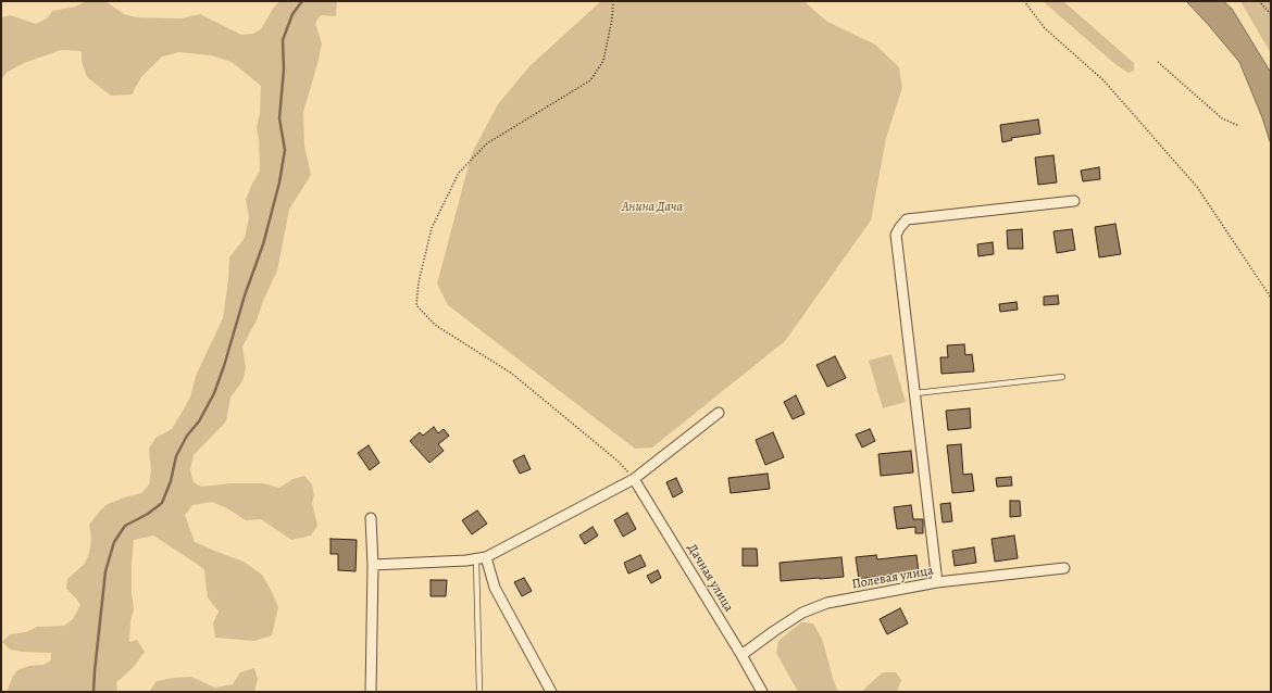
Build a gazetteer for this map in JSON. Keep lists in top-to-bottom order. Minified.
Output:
{"streets":{"street":["Дачная улица","Полевая улица"]},"crossings":[["Дачная улица","Полевая улица"]],"parks":["Анина Дача"]}
